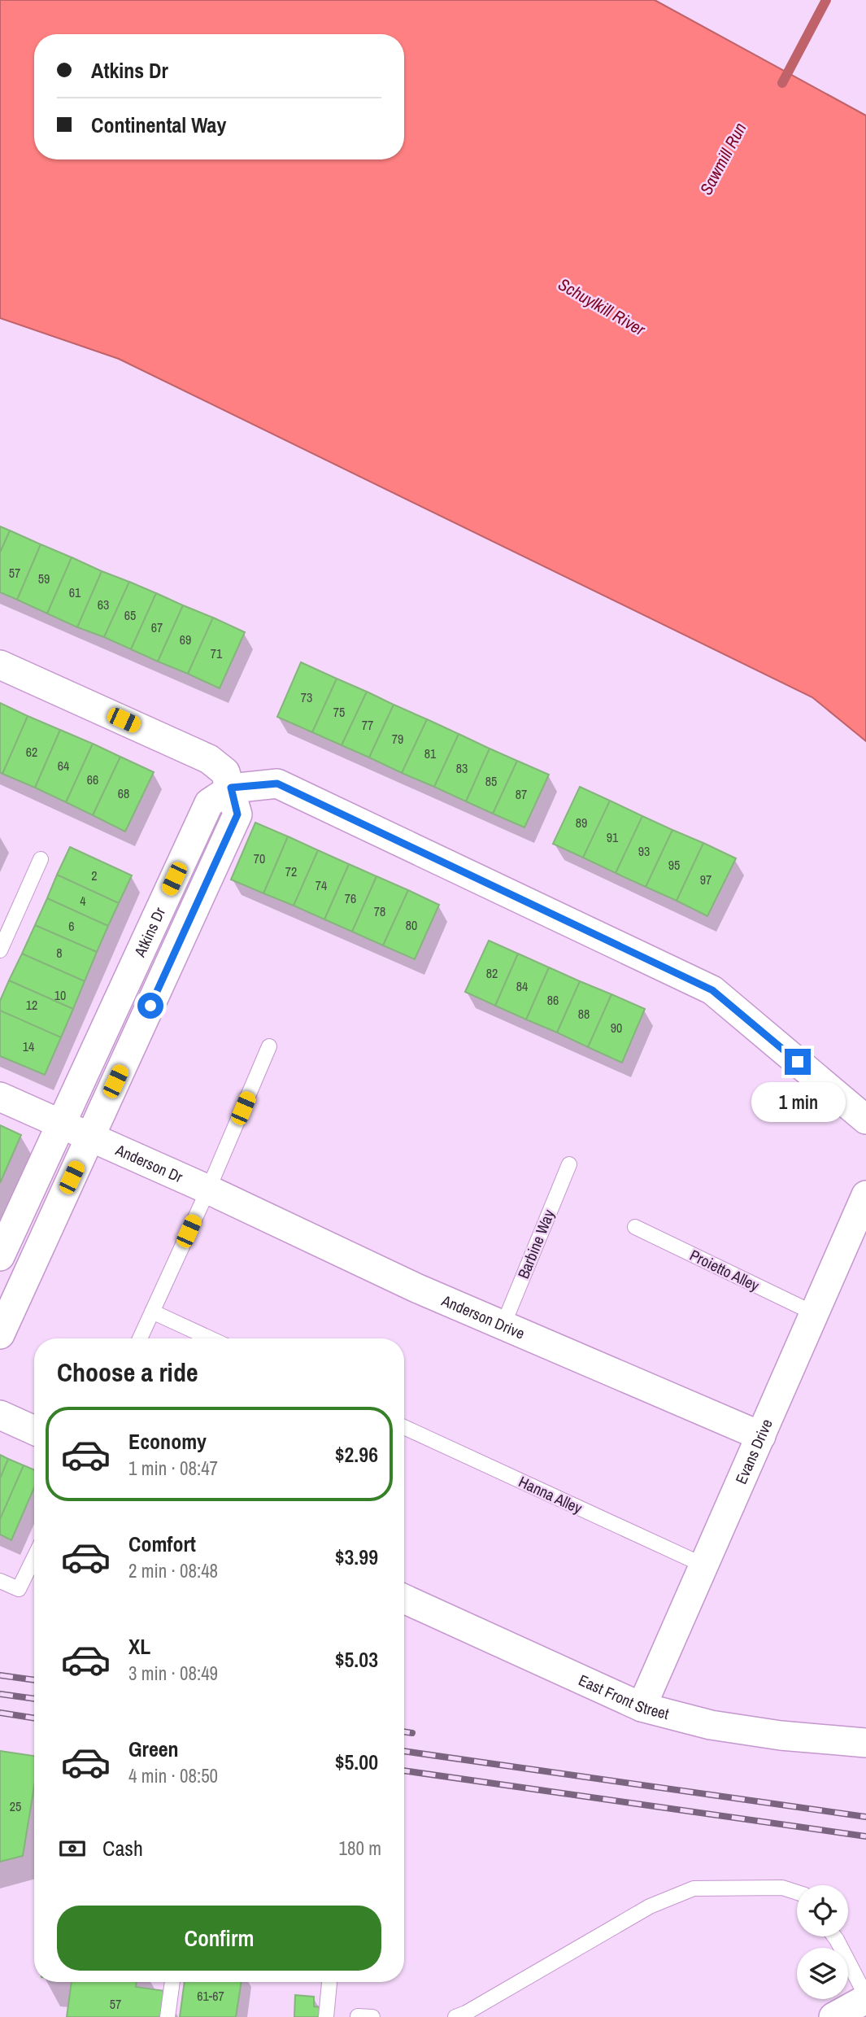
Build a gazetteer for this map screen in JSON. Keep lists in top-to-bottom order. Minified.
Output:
{"streets":{"street":["Atkins Dr","Anderson Dr","Anderson Drive","Evans Drive","East Front Street"],"lane":["Barbine Way","Proietto Alley","Hanna Alley"]},"crossings":[["Atkins Dr","Anderson Dr"],["Anderson Dr","Anderson Drive"],["Barbine Way","Anderson Drive"],["Proietto Alley","Evans Drive"],["Anderson Drive","Evans Drive"],["Evans Drive","Hanna Alley"],["Evans Drive","East Front Street"]],"water":["Sawmill Run","Schuylkill River"],"house_numbers":["57","59","61","63","65","67","69","71","73","75","77","79","62","81","64","83","66","85","68","87","89","91","93","70","95","72","2","97","74","76","4","78","80","6","8","82","84","10","86","12","88","90","14","25","61-67","57"],"page":{"banner":["Atkins Dr","Continental Way"],"bubble":"1 min","heading":"Choose a ride","list":[{"name":"Economy","note":"1 min · 08:47","value":"$2.96"},{"name":"Comfort","note":"2 min · 08:48","value":"$3.99"},{"name":"XL","note":"3 min · 08:49","value":"$5.03"},{"name":"Green","note":"4 min · 08:50","value":"$5.00"}],"pay":["Cash","180 m"],"buttons":"Confirm"}}
